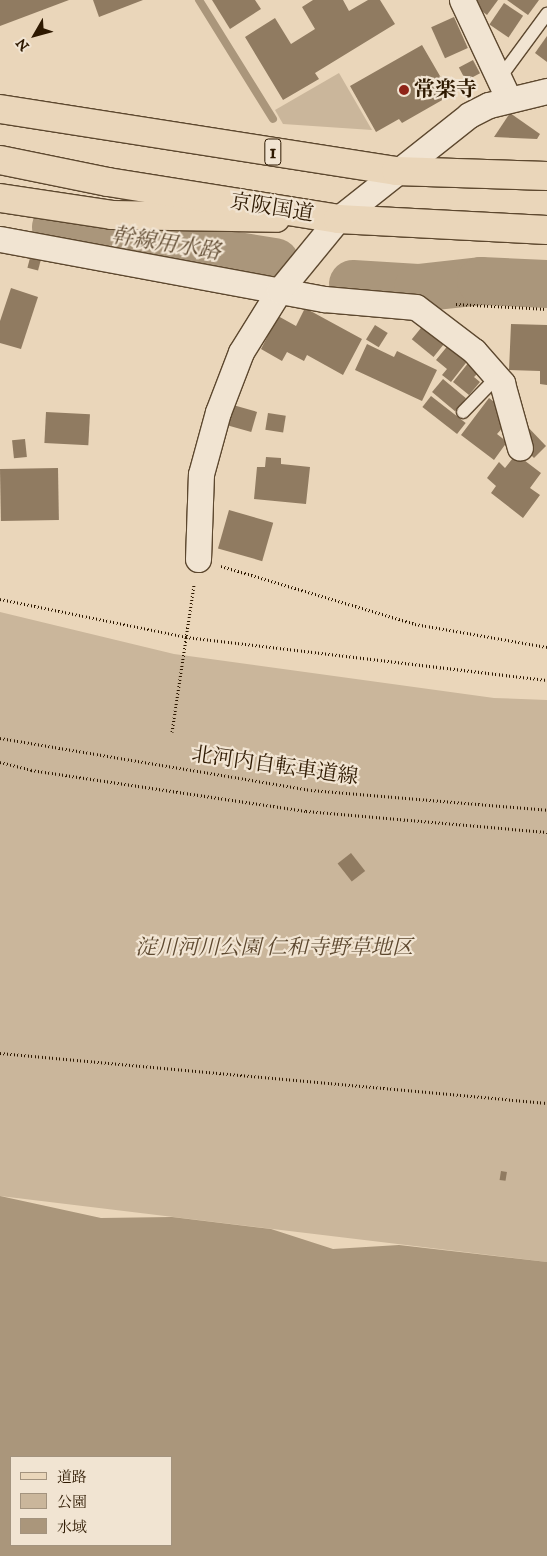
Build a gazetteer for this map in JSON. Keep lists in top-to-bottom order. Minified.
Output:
{"streets":{"main road":["1","京阪国道"],"path":["北河内自転車道線"]},"water":["幹線用水路"],"parks":["淀川河川公園 仁和寺野草地区"],"places":["常楽寺"],"legend":["道路","公園","水域"],"north":"bottom left"}
